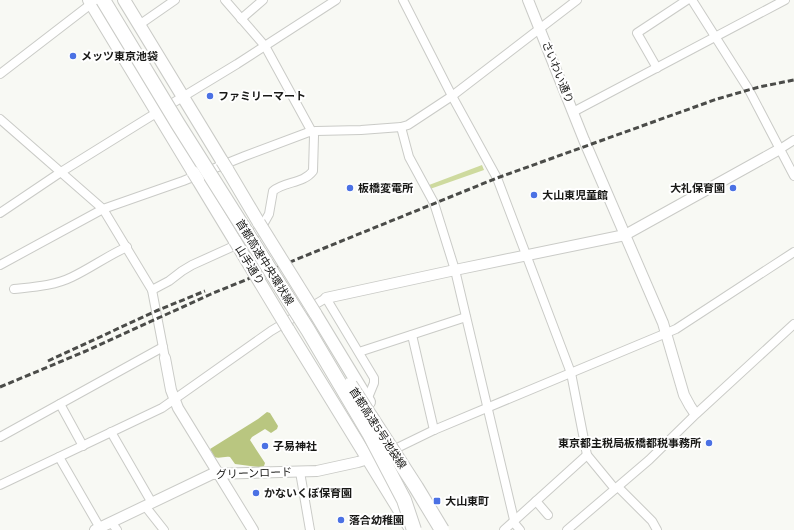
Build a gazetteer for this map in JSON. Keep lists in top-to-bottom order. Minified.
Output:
{"streets":{"highway":["首都高速中央環状線","首都高速5号池袋線"],"main road":["山手通り"],"street":["さいわい通り","グリーンロード"]},"crossings":[["首都高速中央環状線","山手通り"],["首都高速中央環状線","首都高速5号池袋線"],["山手通り","グリーンロード"]],"places":{"other":["メッツ東京池袋","ファミリーマート","板橋変電所","大礼保育園","大山東児童館","東京都主税局板橋都税事務所","子易神社","かないくぼ保育園","落合幼稚園"],"transit":["大山東町"]}}
